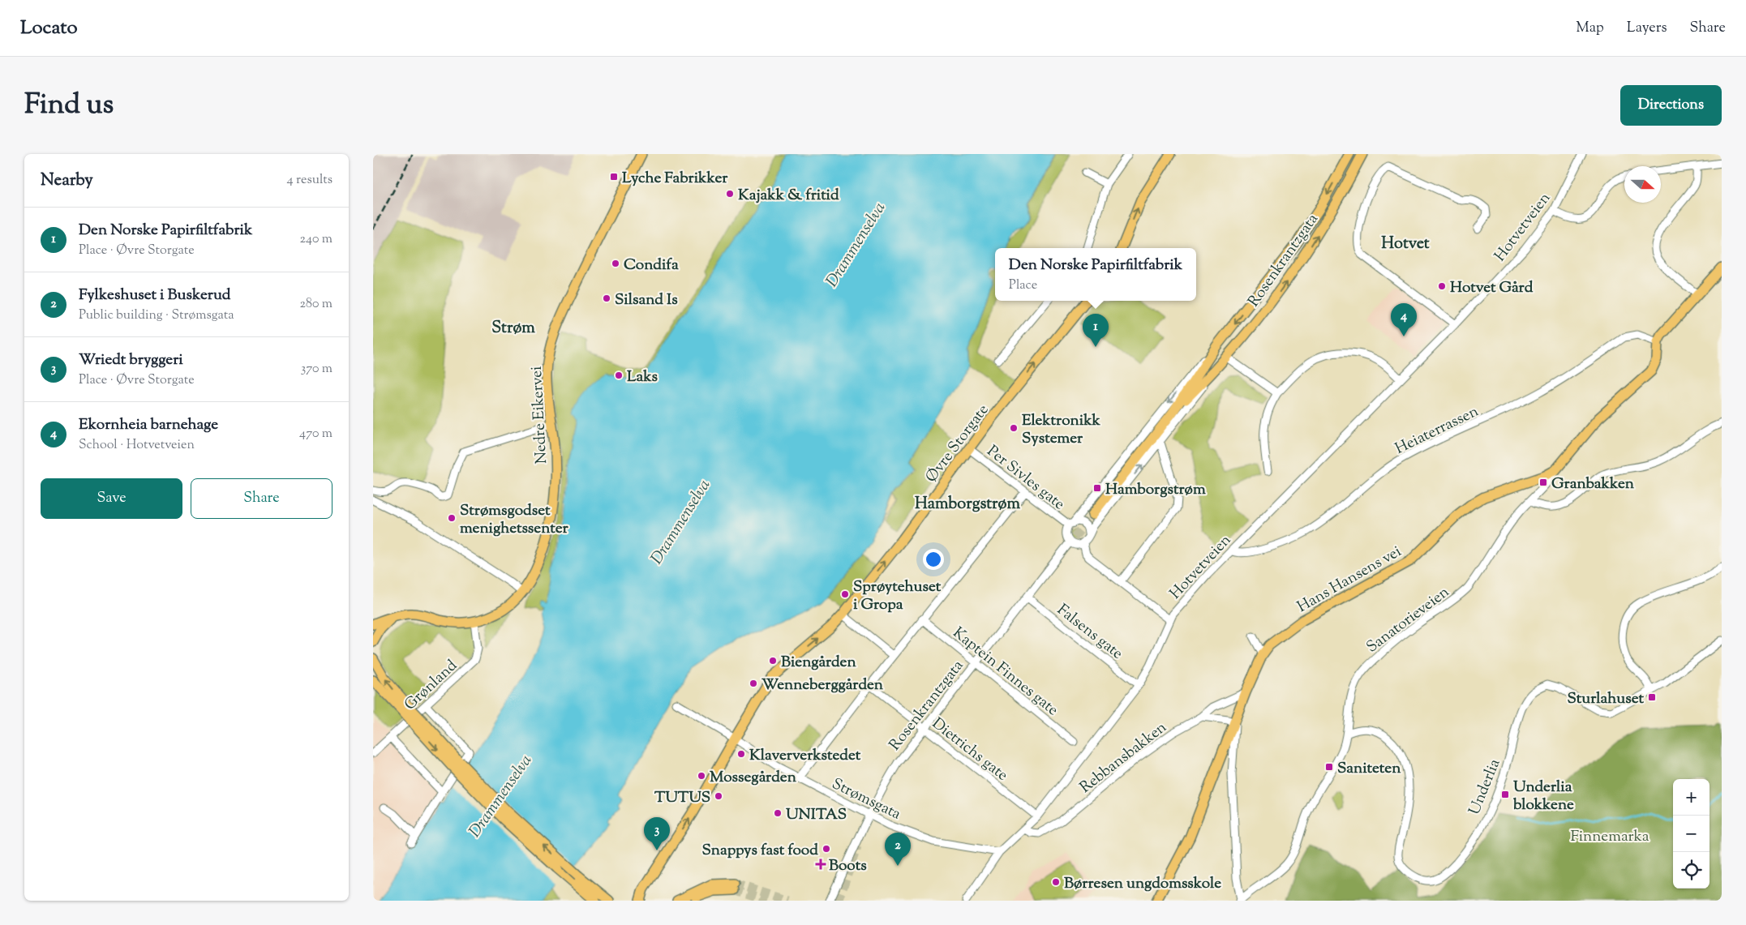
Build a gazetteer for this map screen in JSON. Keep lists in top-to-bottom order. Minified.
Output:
{"streets":{"main road":["Rosenkrantzgata","Nedre Eikervei","Øvre Storgate","Hans Hansens vei"],"street":["Hotvetveien","Heiaterrassen","Per Sivles gate","Sanatorieveien","Falsens gate","Kaptein Finnes gate","Grønland","Dietrichs gate","Rebbansbakken","Underlia","Strømsgata"]},"crossings":[["Hotvetveien","Heiaterrassen"],["Hotvetveien","Falsens gate"],["Hotvetveien","Dietrichs gate"],["Hotvetveien","Rebbansbakken"],["Hotvetveien","Strømsgata"],["Rosenkrantzgata","Per Sivles gate"],["Rosenkrantzgata","Falsens gate"],["Rosenkrantzgata","Kaptein Finnes gate"],["Rosenkrantzgata","Dietrichs gate"],["Rosenkrantzgata","Strømsgata"],["Nedre Eikervei","Grønland"],["Heiaterrassen","Hans Hansens vei"],["Øvre Storgate","Per Sivles gate"],["Øvre Storgate","Strømsgata"],["Hans Hansens vei","Sanatorieveien"],["Hans Hansens vei","Rebbansbakken"],["Sanatorieveien","Underlia"]],"one_way":["Øvre Storgate"],"districts":["Hotvet","Strøm","Hamborgstrøm"],"water":["Drammenselva"],"parks":["Finnemarka"],"places":{"transit":["Lyche Fabrikker","Granbakken","Hamborgstrøm","Sturlahuset","Saniteten","Underlia blokkene"],"other":["Kajakk & fritid","Condifa","Hotvet Gård","Silsand Is","Laks","Elektronikk Systemer","Strømsgodset menighetssenter","Sprøytehuset i Gropa","Biengården","Wenneberggården","Klaververkstedet","Mossegården","TUTUS","UNITAS","Snappys fast food","Børresen ungdomsskole"],"health":["Boots"]},"north":"right","page":{"header":"Locato","nav":["Map","Layers","Share"],"title":"Find us","buttons":["Directions",["Save","Share"]],"heading":["Nearby","4 results"],"list":[{"mark":"1","name":"Den Norske Papirfiltfabrik","note":"Place · Øvre Storgate","value":"240 m"},{"mark":"2","name":"Fylkeshuset i Buskerud","note":"Public building · Strømsgata","value":"280 m"},{"mark":"3","name":"Wriedt bryggeri","note":"Place · Øvre Storgate","value":"370 m"},{"mark":"4","name":"Ekornheia barnehage","note":"School · Hotvetveien","value":"470 m"}],"popup":["Den Norske Papirfiltfabrik","Place"],"pins":["4","1","3","2"],"map_buttons":["+","−"]}}
